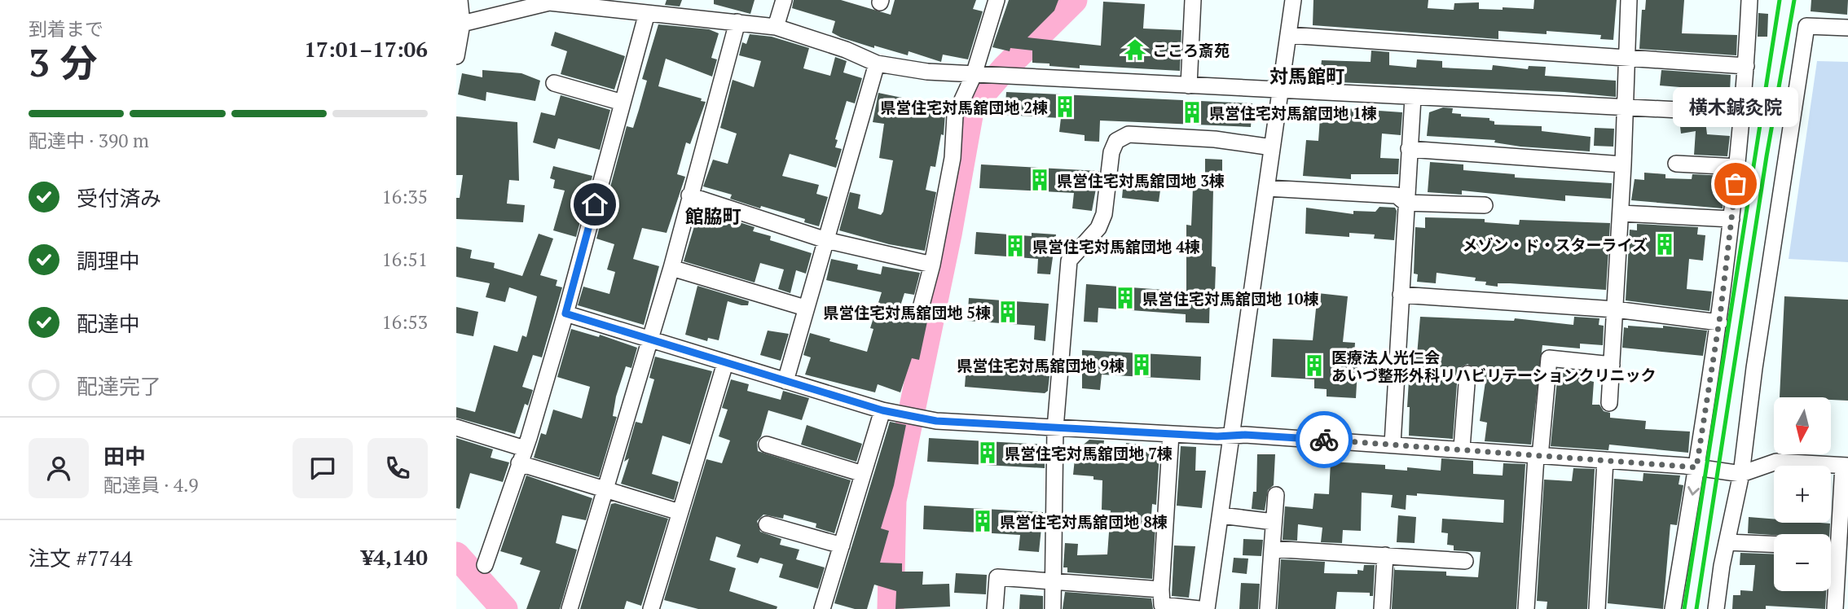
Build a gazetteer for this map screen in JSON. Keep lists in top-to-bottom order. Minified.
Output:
{"districts":["対馬館町","館脇町"],"places":{"temple":["こころ斎苑"],"building":["県営住宅対馬舘団地 2棟","県営住宅対馬舘団地 1棟","県営住宅対馬舘団地 3棟","メゾン・ド・スターライズ","県営住宅対馬舘団地 4棟","県営住宅対馬舘団地 10棟","県営住宅対馬舘団地 5棟","県営住宅対馬舘団地 9棟","医療法人光仁会 あいづ整形外科リハビリテーションクリニック","県営住宅対馬舘団地 7棟","県営住宅対馬舘団地 8棟"],"other":["横木鍼灸院"]},"north":"bottom","page":{"heading":["3 分","到着まで","17:01–17:06"],"panel":["田中","配達員 · 4.9","注文 #7744","¥4,140"],"bubble":"横木鍼灸院","bar":"配達中 · 390 m","list":[["受付済み","16:35"],["調理中","16:51"],["配達中","16:53"],"配達完了"],"map_buttons":["+","−"]}}
